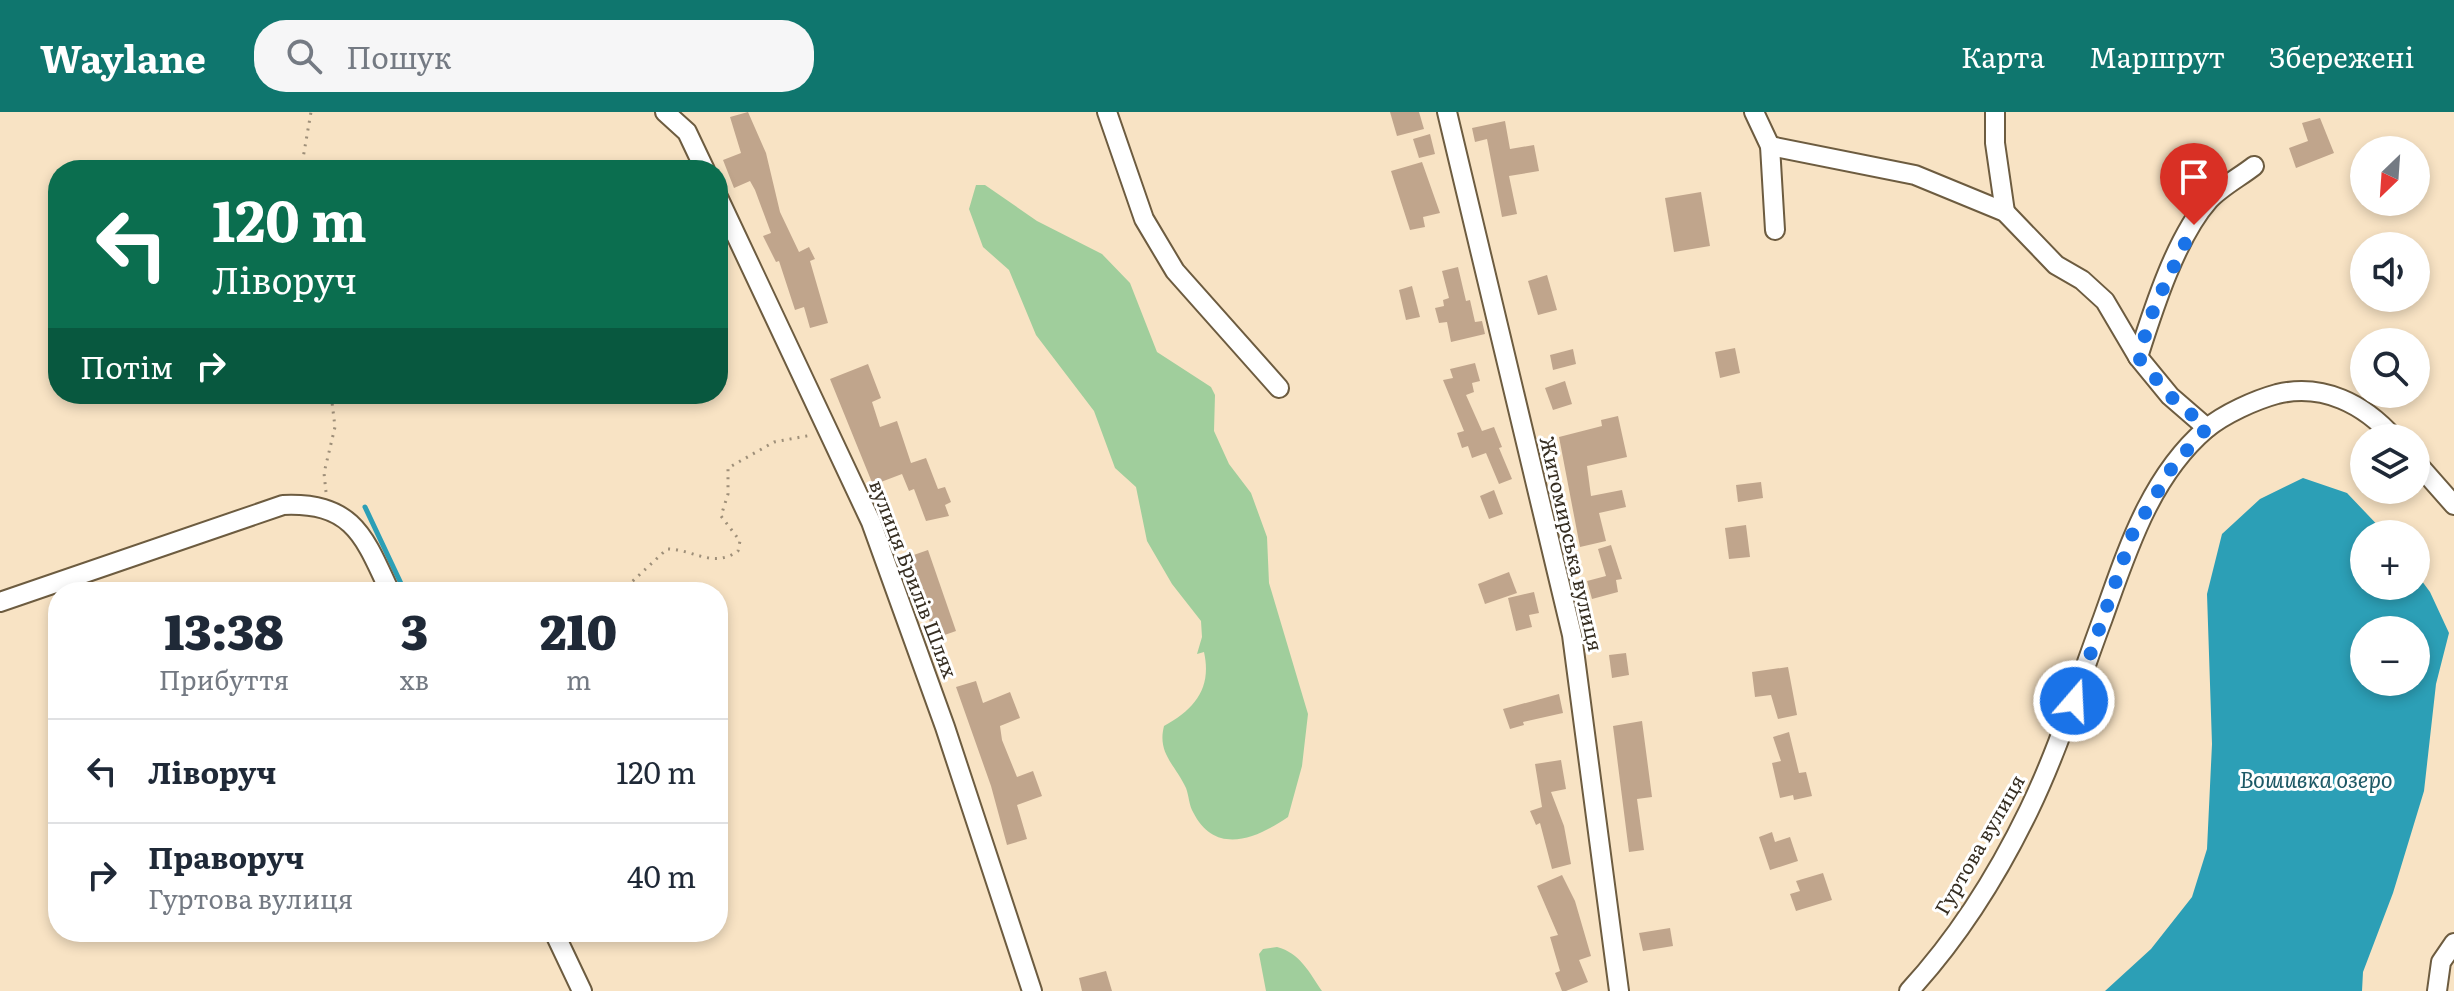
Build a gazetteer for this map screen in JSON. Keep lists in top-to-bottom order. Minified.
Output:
{"streets":{"street":["Житомирська вулиця","вулиця Брилів Шлях","Гуртова вулиця"]},"water":["Вошивка озеро"],"north":"bottom left","page":{"header":"Waylane","search":"Пошук","nav":["Карта","Маршрут","Збережені"],"map_buttons":["+","−"],"turn":["120 m","Ліворуч"],"then":"Потім","eta":["13:38","Прибуття","3","хв","210","m"],"list":[{"name":"Ліворуч","value":"120 m"},{"name":"Праворуч","note":"Гуртова вулиця","value":"40 m"}]}}
